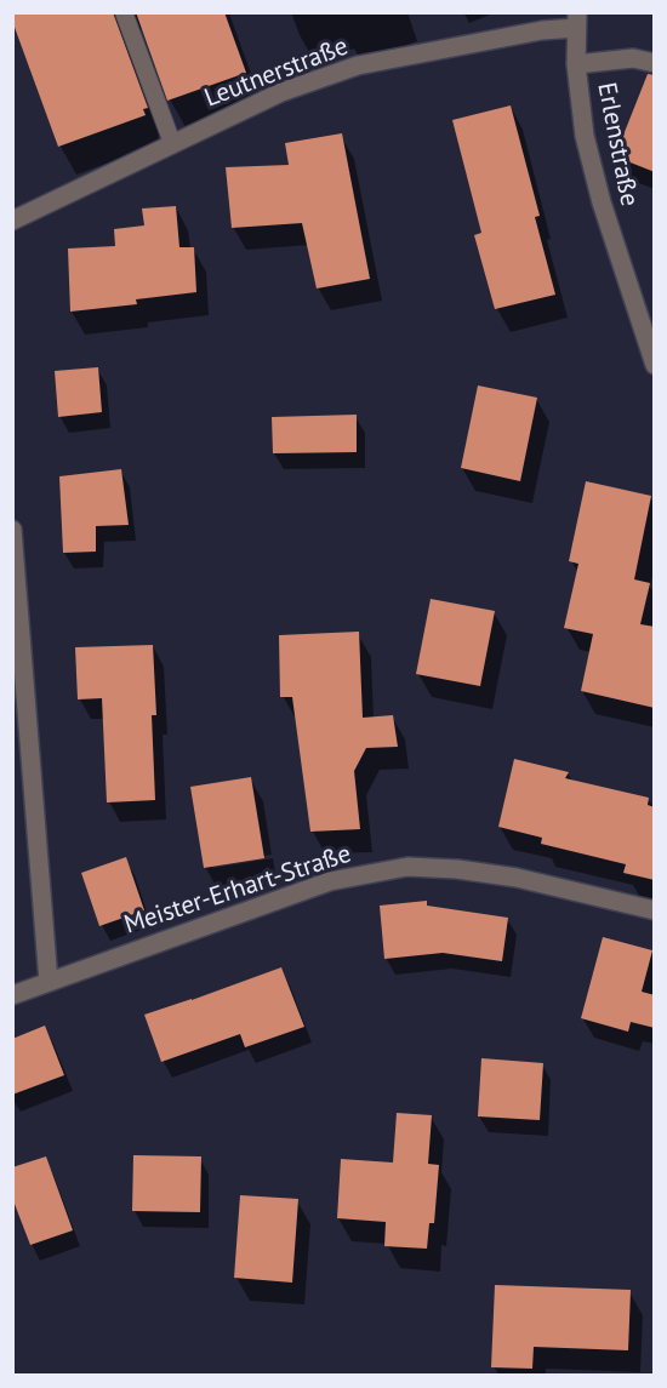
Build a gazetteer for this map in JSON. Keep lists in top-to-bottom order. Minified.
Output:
{"streets":{"street":["Leutnerstraße","Erlenstraße","Meister-Erhart-Straße"]},"crossings":[["Leutnerstraße","Erlenstraße"]]}
